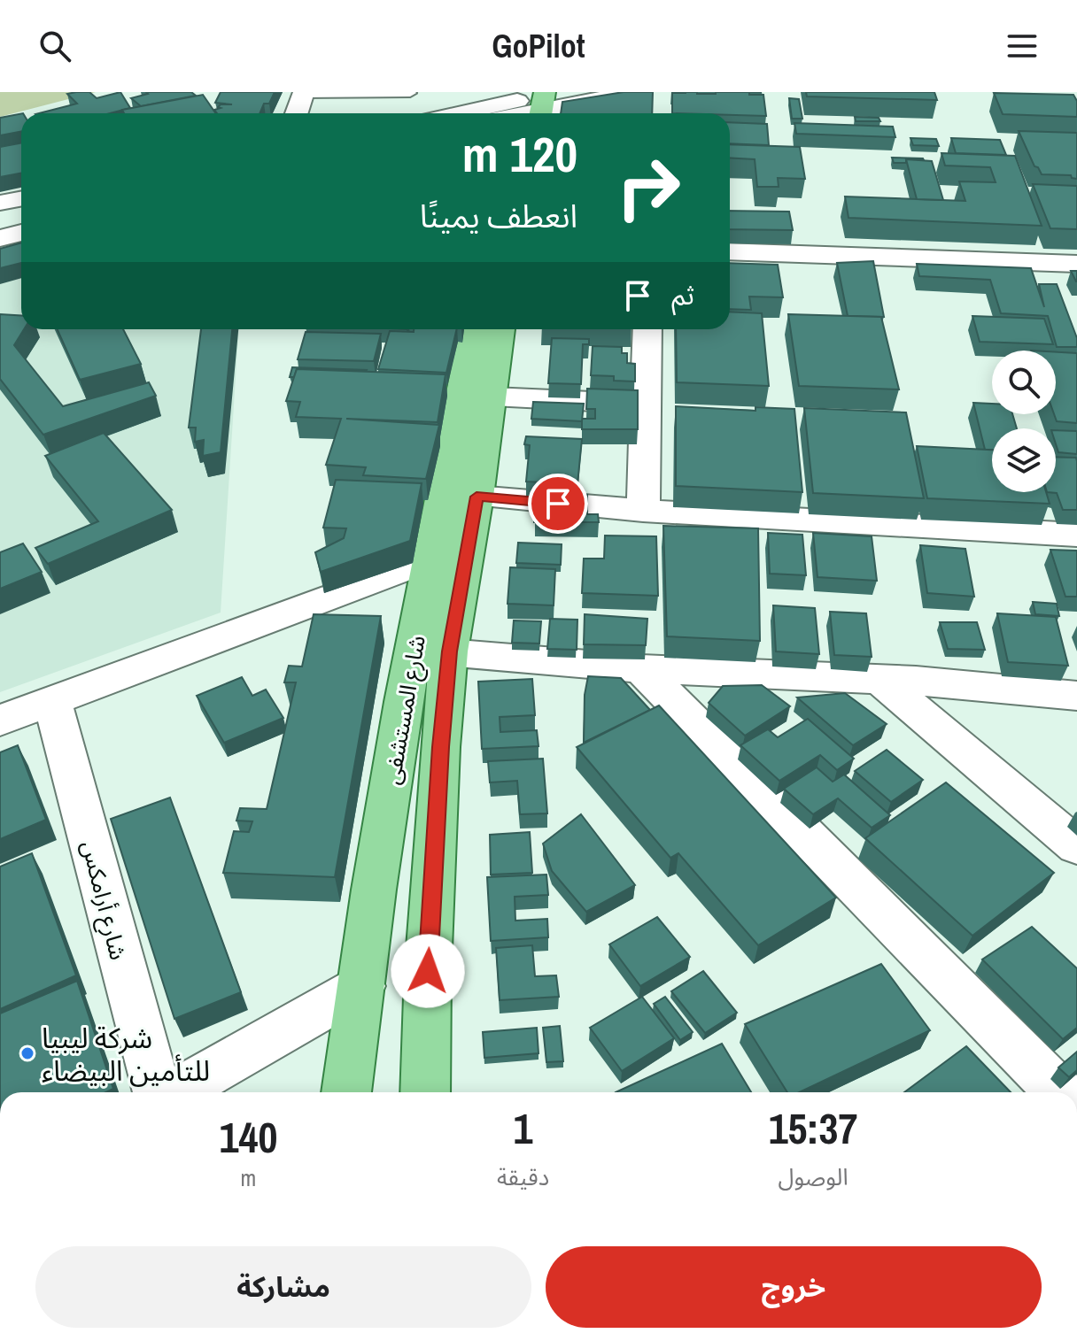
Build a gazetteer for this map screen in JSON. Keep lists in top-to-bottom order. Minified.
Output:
{"streets":{"main road":["شارع المستشفى"],"street":["شارع أرامكس"]},"places":["شركة ليبيا للتأمين البيضاء"],"page":{"header":"GoPilot","turn":["120 m","انعطف يمينًا"],"then":"ثم","eta":["15:37","الوصول","1","دقيقة","140","m"],"buttons":["خروج","مشاركة"]}}
